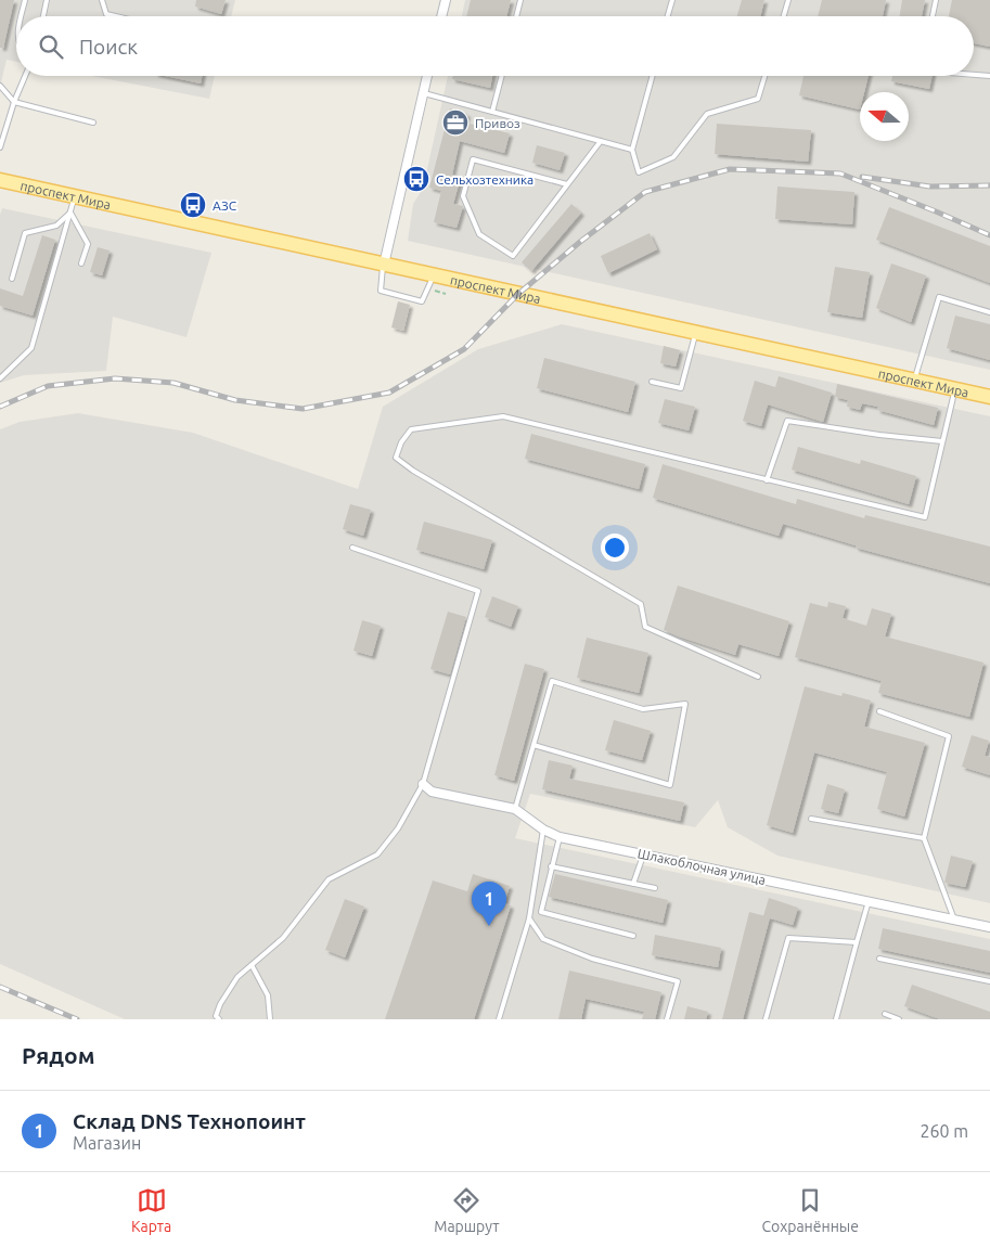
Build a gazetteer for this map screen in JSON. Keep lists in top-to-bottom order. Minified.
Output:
{"streets":{"main road":["проспект Мира"],"street":["Шлакоблочная улица"]},"places":{"office":["Привоз"],"bus stop":["Сельхозтехника","АЗС"]},"north":"left","page":{"search":"Поиск","pins":"1","heading":"Рядом","list":[{"mark":"1","name":"Склад DNS Технопоинт","note":"Магазин","value":"260 m"}],"nav":["Карта","Маршрут","Сохранённые"]}}
